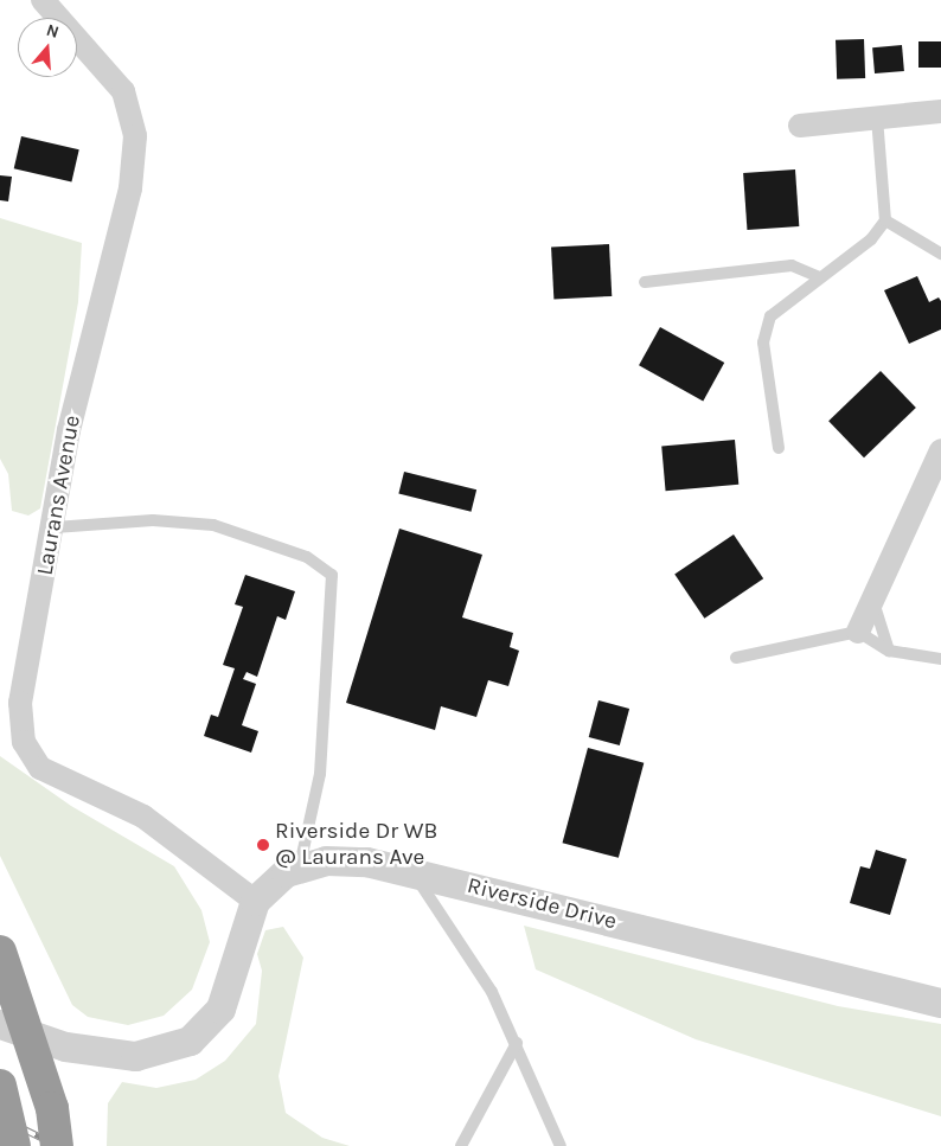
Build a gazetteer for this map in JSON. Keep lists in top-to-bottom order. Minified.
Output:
{"streets":{"street":["Laurans Avenue","Riverside Drive"]},"crossings":[["Laurans Avenue","Riverside Drive"]],"places":["Riverside Dr WB @ Laurans Ave"],"north":"top"}
